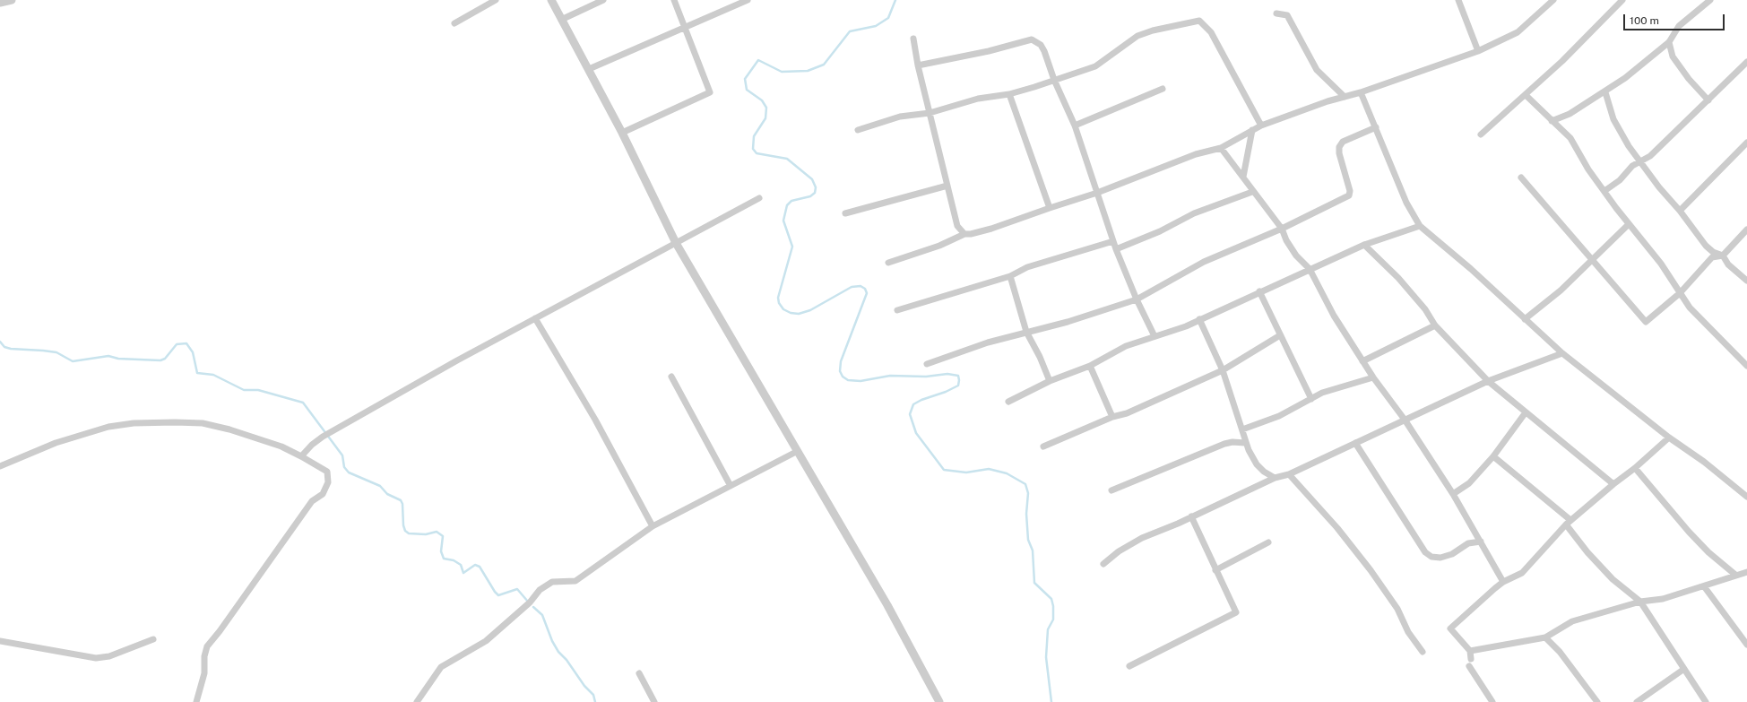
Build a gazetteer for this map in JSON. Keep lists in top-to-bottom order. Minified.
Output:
{"scale_bar":"100 m"}
